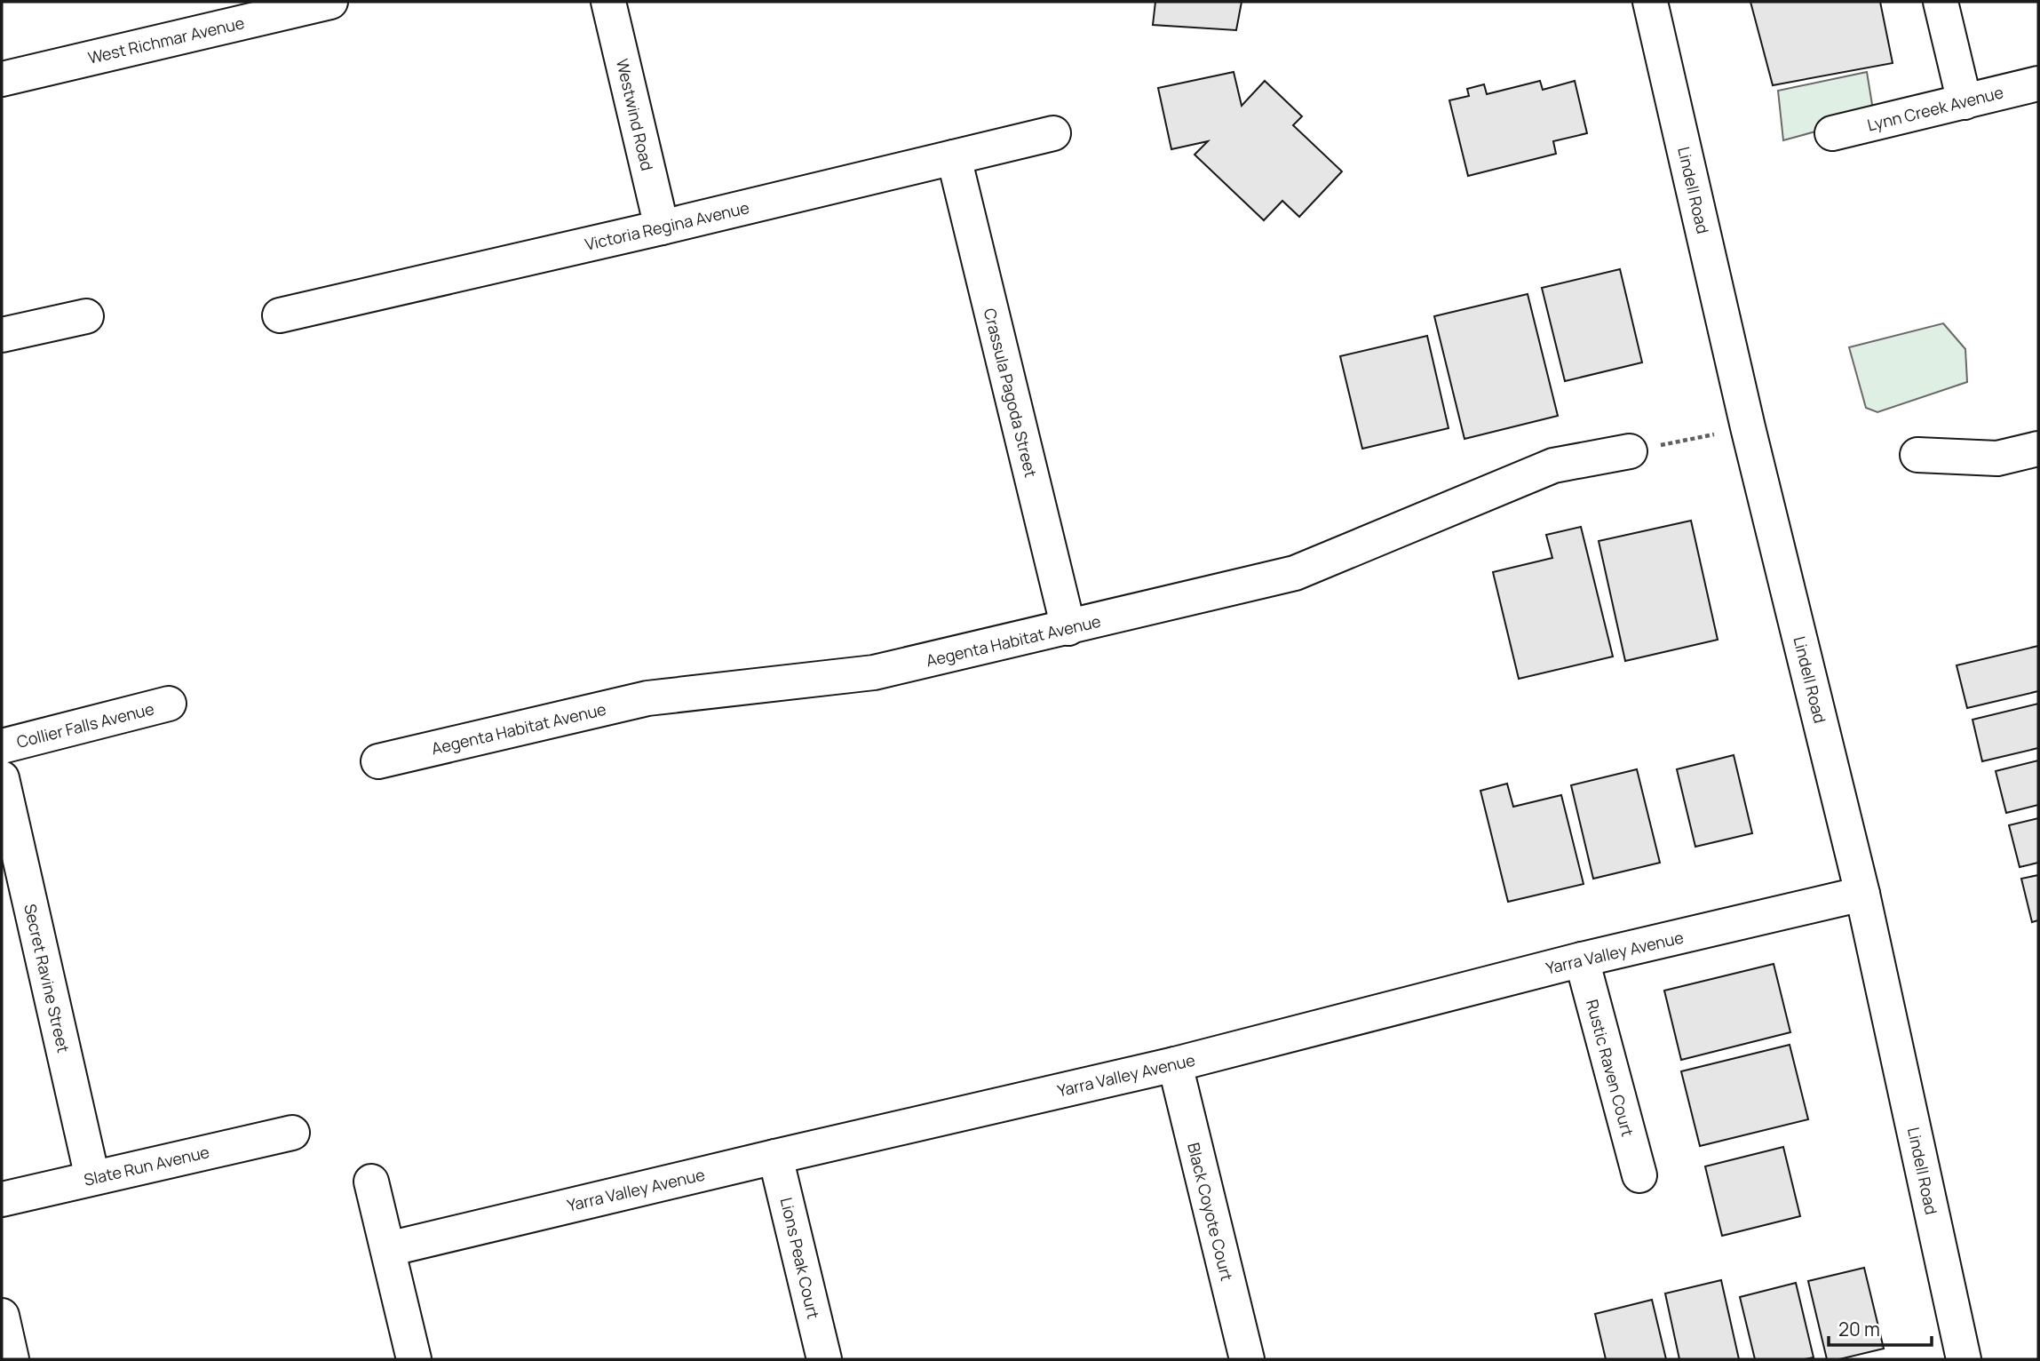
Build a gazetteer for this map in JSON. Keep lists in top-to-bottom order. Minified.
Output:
{"streets":{"street":["West Richmar Avenue","Lynn Creek Avenue","Westwind Road","Lindell Road","Victoria Regina Avenue","Crassula Pagoda Street","Aegenta Habitat Avenue","Collier Falls Avenue","Yarra Valley Avenue","Secret Ravine Street","Rustic Raven Court","Slate Run Avenue","Black Coyote Court","Lions Peak Court"]},"crossings":[["Westwind Road","Victoria Regina Avenue"],["Lindell Road","Yarra Valley Avenue"],["Victoria Regina Avenue","Crassula Pagoda Street"],["Crassula Pagoda Street","Aegenta Habitat Avenue"],["Yarra Valley Avenue","Rustic Raven Court"],["Yarra Valley Avenue","Black Coyote Court"],["Yarra Valley Avenue","Lions Peak Court"],["Secret Ravine Street","Slate Run Avenue"]],"scale_bar":"20 m"}
